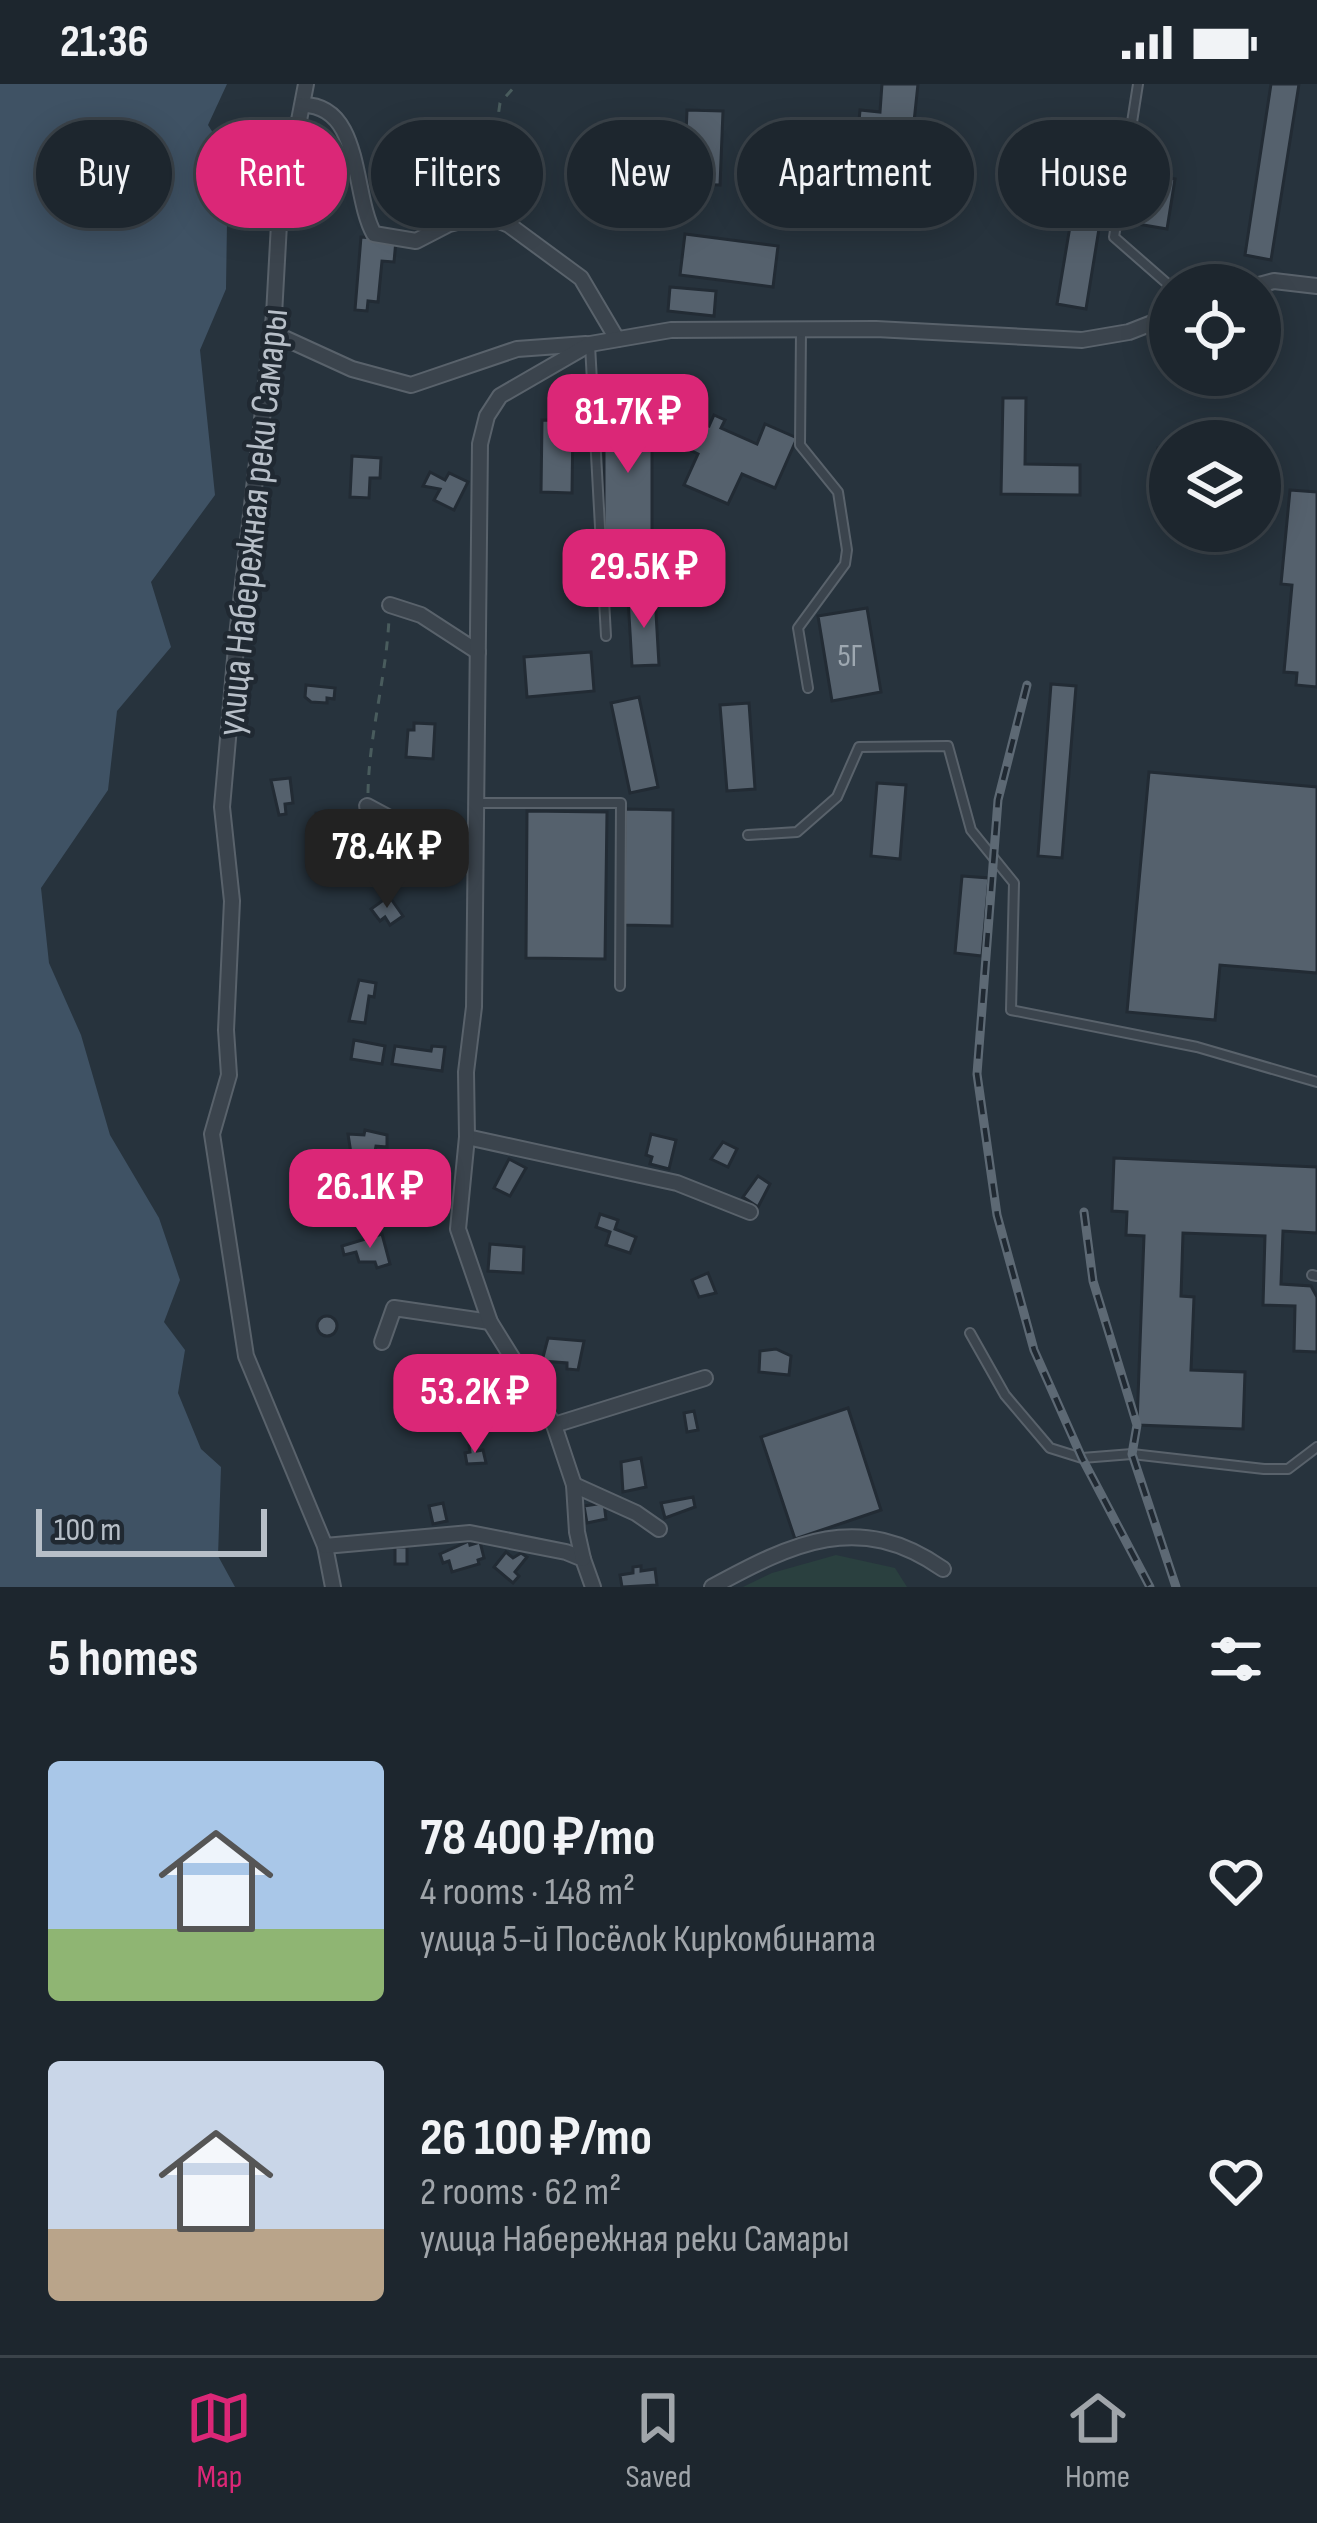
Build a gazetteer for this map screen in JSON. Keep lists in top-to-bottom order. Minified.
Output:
{"streets":{"street":["улица Набережная реки Самары"]},"house_numbers":["5Г"],"scale_bar":"100 m","page":{"status":"21:36","chip":["Buy","Rent","Filters","New","Apartment","House"],"price":["81.7K ₽","29.5K ₽","78.4K ₽","26.1K ₽","53.2K ₽"],"scale":"100 m","heading":"5 homes","list":[{"name":"78 400 ₽/mo","note":"4 rooms · 148 m² · улица 5-й Посёлок Киркомбината"},{"name":"26 100 ₽/mo","note":"2 rooms · 62 m² · улица Набережная реки Самары"}],"tabs":["Map","Saved","Home"]}}
